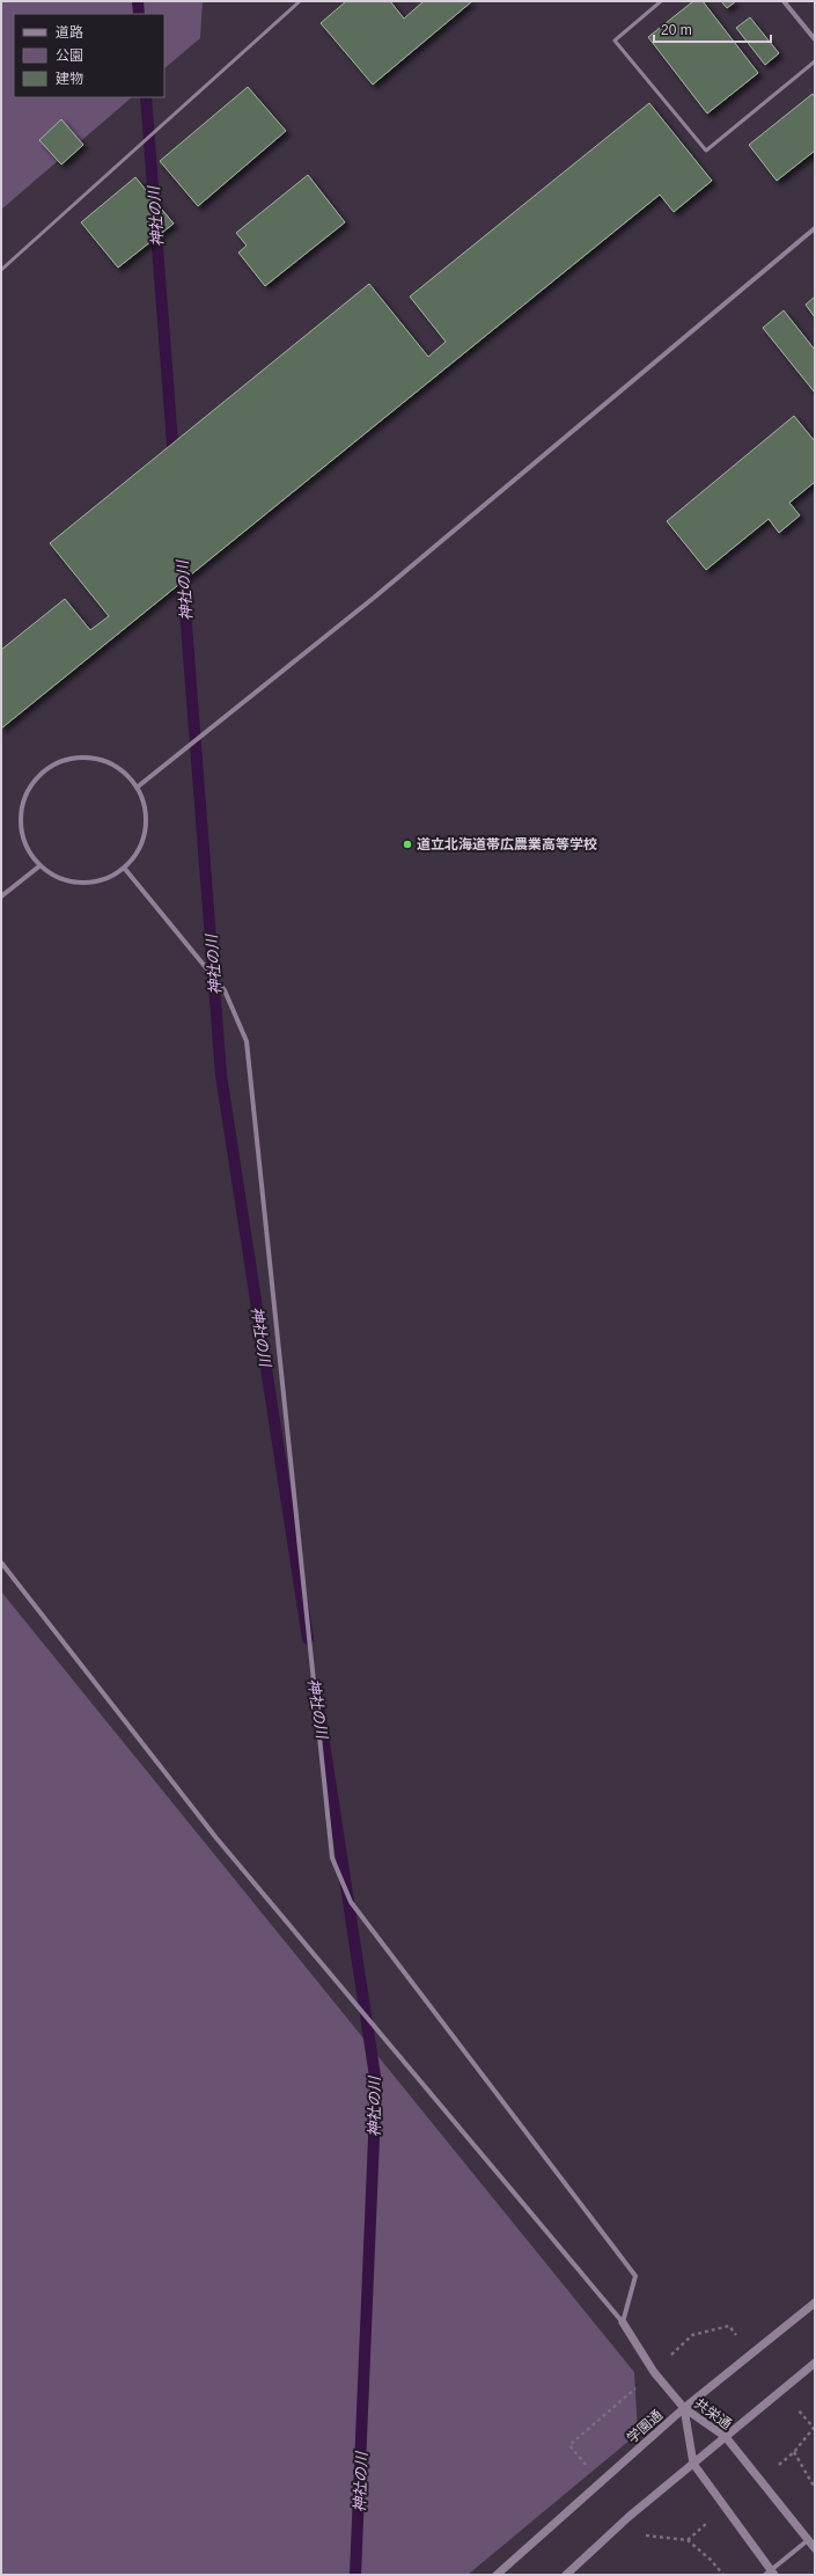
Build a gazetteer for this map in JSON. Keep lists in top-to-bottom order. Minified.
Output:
{"streets":{"street":["共栄通","学園通"]},"crossings":[["共栄通","学園通"]],"water":["神社の川"],"places":["道立北海道帯広農業高等学校"],"legend":["道路","公園","建物"],"scale_bar":"20 m"}
